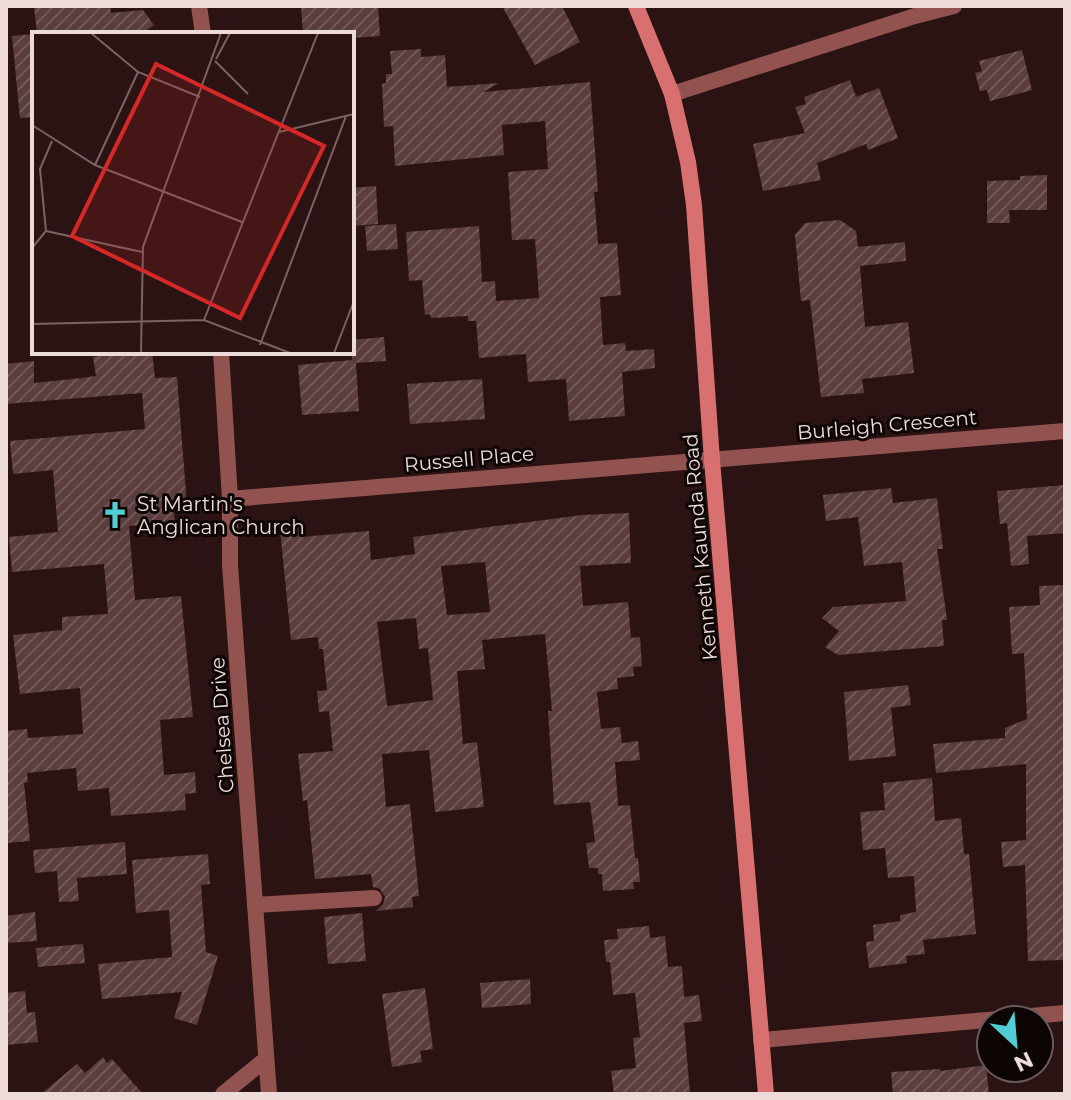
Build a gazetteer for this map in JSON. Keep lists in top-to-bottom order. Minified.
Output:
{"streets":{"main road":["Kenneth Kaunda Road"],"street":["Burleigh Crescent","Russell Place","Chelsea Drive"]},"crossings":[["Burleigh Crescent","Russell Place"],["Burleigh Crescent","Kenneth Kaunda Road"],["Russell Place","Kenneth Kaunda Road"],["Russell Place","Chelsea Drive"]],"places":{"church":["St Martin's Anglican Church"]},"north":"bottom right"}
